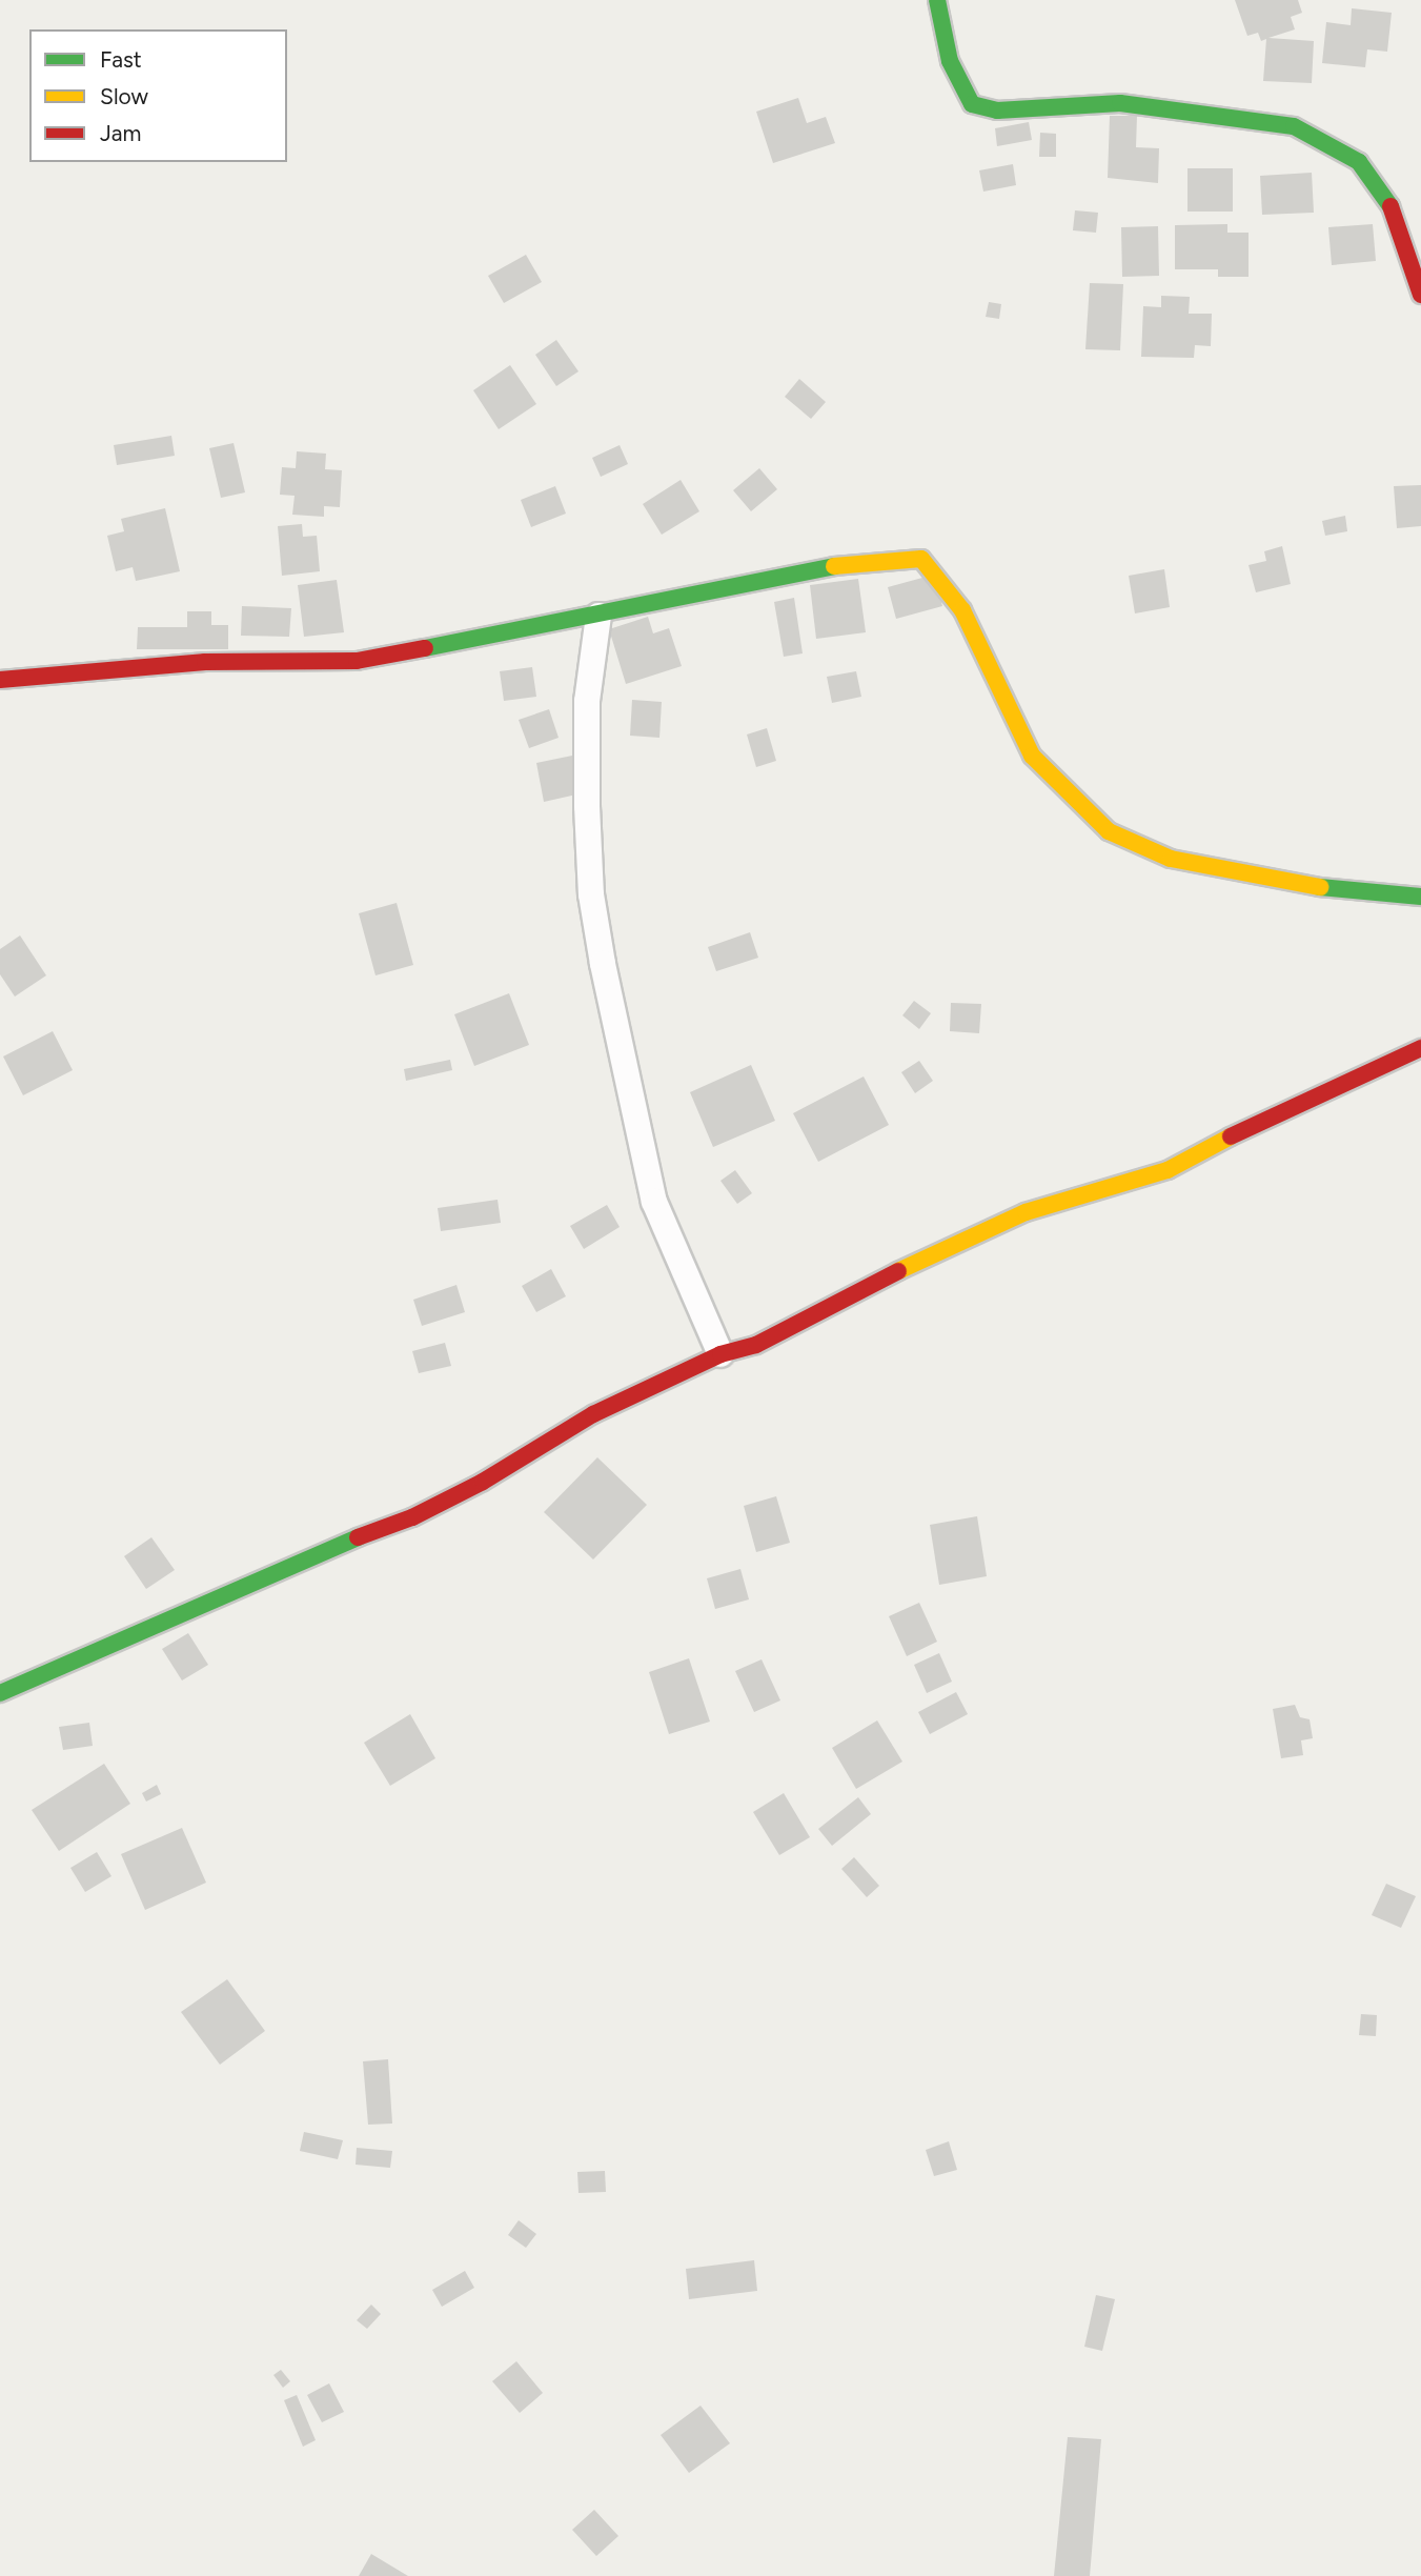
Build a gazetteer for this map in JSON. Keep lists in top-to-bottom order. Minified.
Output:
{"legend":["Fast","Slow","Jam"]}
